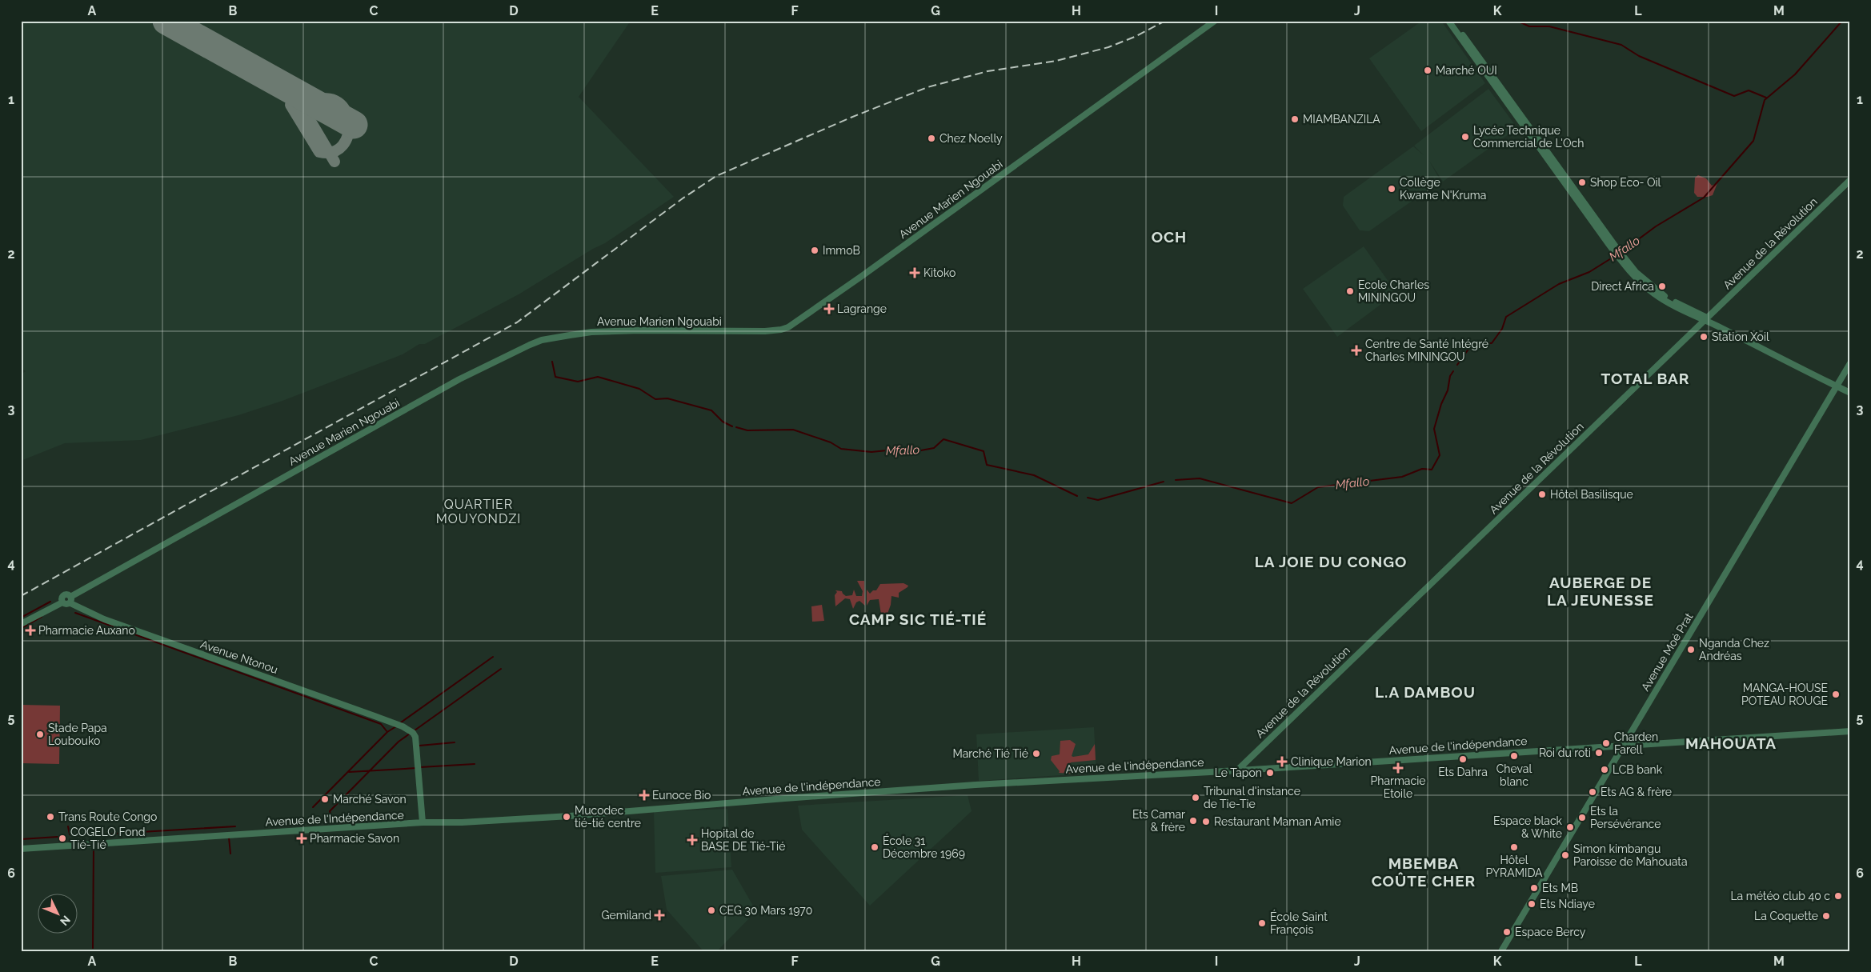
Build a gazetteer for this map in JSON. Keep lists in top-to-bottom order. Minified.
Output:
{"streets":{"street":["Avenue Marien Ngouabi","Avenue de la Révolution","Avenue Moé Prat","Avenue Ntonou","Avenue de l'indépendance","Avenue de l'Indépendance"]},"crossings":[["Avenue Marien Ngouabi","Avenue Ntonou"],["Avenue de la Révolution","Avenue de l'indépendance"],["Avenue Moé Prat","Avenue de l'indépendance"],["Avenue Ntonou","Avenue de l'Indépendance"],["Avenue de l'indépendance","Avenue de l'Indépendance"]],"districts":["OCH","TOTAL BAR","QUARTIER MOUYONDZI","LA JOIE DU CONGO","AUBERGE DE LA JEUNESSE","CAMP SIC TIÉ-TIÉ","L.A DAMBOU","MAHOUATA","MBEMBA COÛTE CHER"],"water":["Mfallo"],"places":{"other":["Marché OUI","MIAMBANZILA","Lycée Technique Commercial de L'Och","Chez Noelly","Shop Eco- Oil","Collège Kwame N'Kruma","ImmoB","Direct Africa","Ecole Charles MININGOU","Station Xoil","Hôtel Basilisque","Nganda Chez Andréas","MANGA-HOUSE POTEAU ROUGE","Stade Papa Loubouko","Charden Farell","Roi du roti","Marché Tié Tié","Cheval blanc","Ets Dahra","LCB bank","Le Tapon","Ets AG & frère","Tribunal d'instance de Tie-Tie","Marché Savon","Trans Route Congo","Mucodec tié-tié centre","Ets la Persévérance","Ets Camar & frère","Restaurant Maman Amie","Espace black & White","COGELO Fond Tié-Tié","École 31 Décembre 1969","Hôtel PYRAMIDA","Simon kimbangu Paroisse de Mahouata","Ets MB","La météo club 40 c","Ets Ndiaye","CEG 30 Mars 1970","La Coquette","École Saint François","Espace Bercy"],"health":["Kitoko","Lagrange","Centre de Santé Intégré Charles MININGOU","Pharmacie Auxano","Clinique Marion","Pharmacie Etoile","Eunoce Bio","Pharmacie Savon","Hopital de BASE DE Tié-Tié","Gemiland"]},"north":"bottom right","grid":{"columns":["A","B","C","D","E","F","G","H","I","J","K","L","M"],"rows":["1","2","3","4","5","6"]}}
